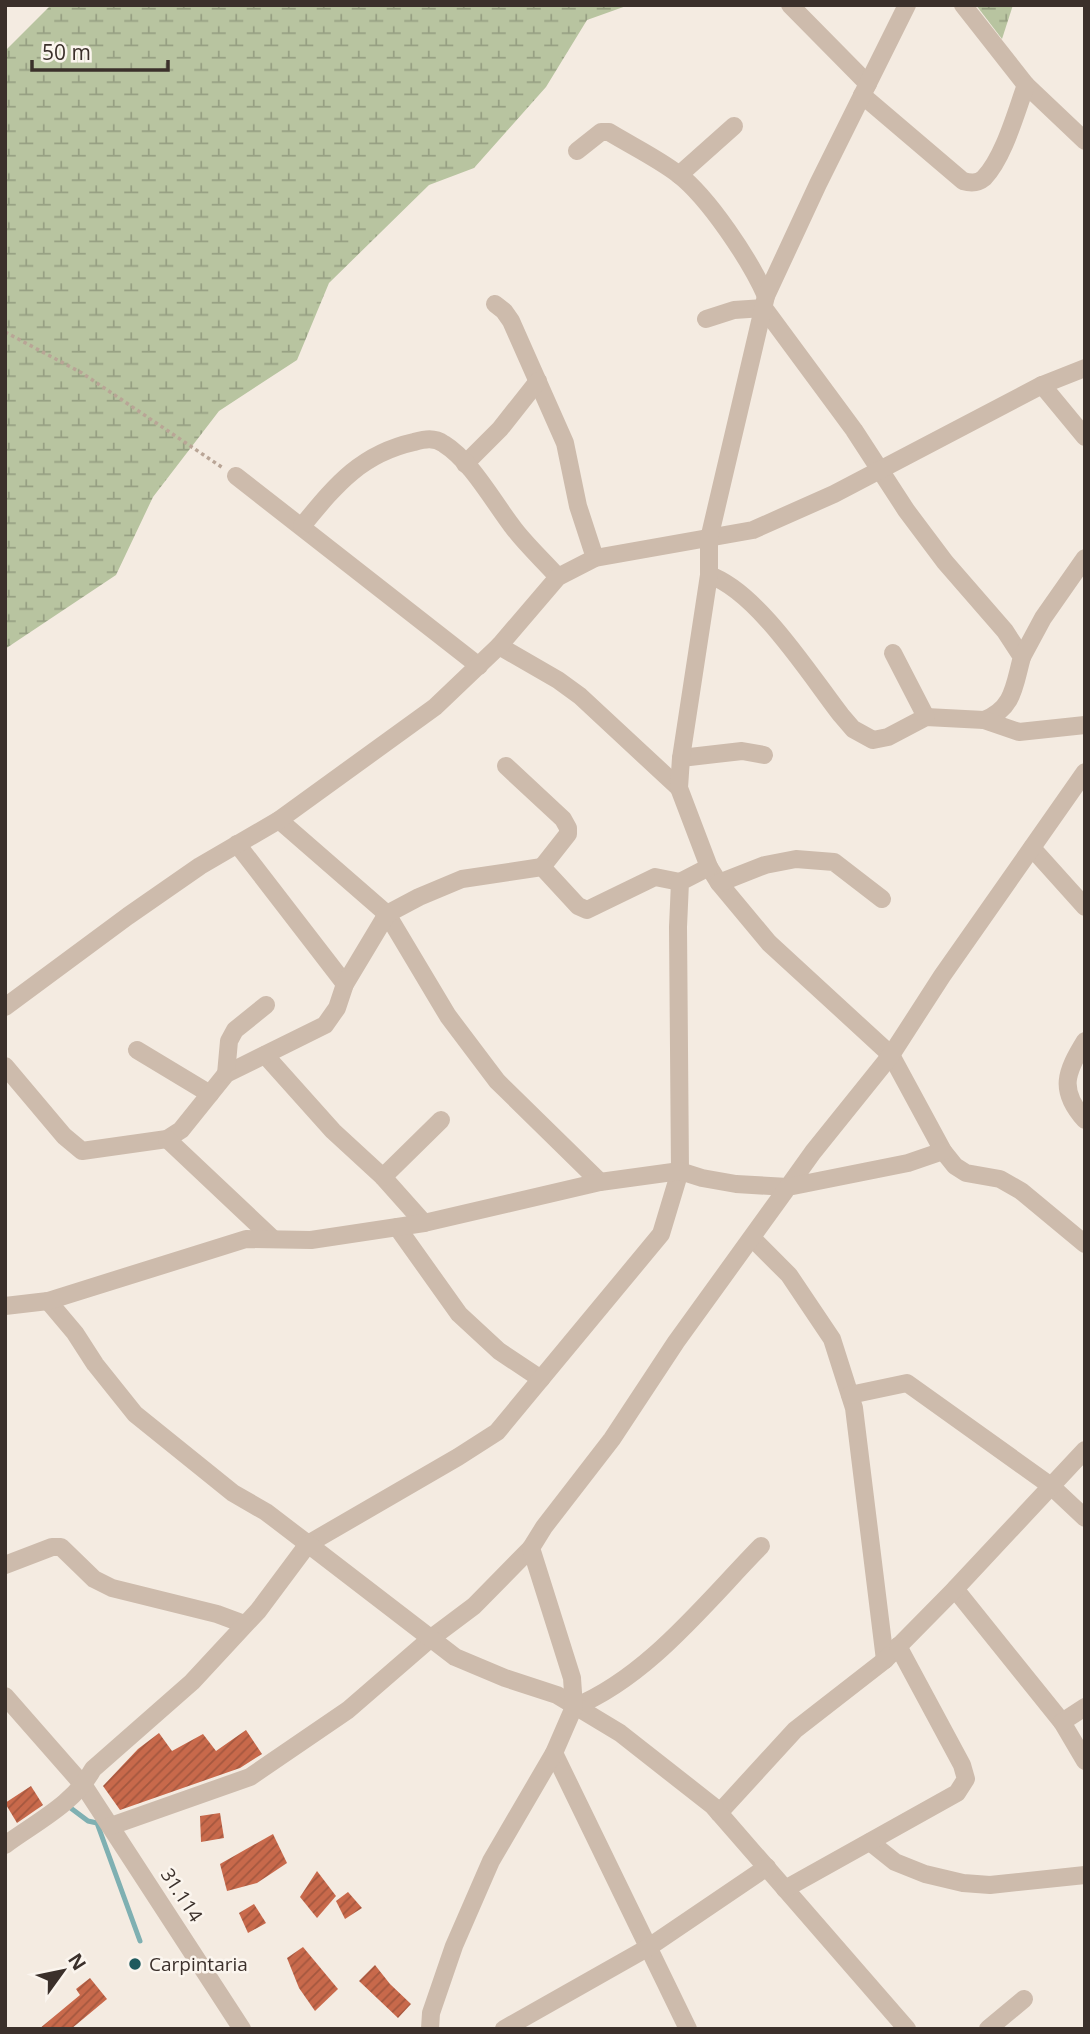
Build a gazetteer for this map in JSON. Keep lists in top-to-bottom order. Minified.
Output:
{"streets":{"street":["31.114"]},"places":["Carpintaria"],"scale_bar":"50 m","north":"top right"}
